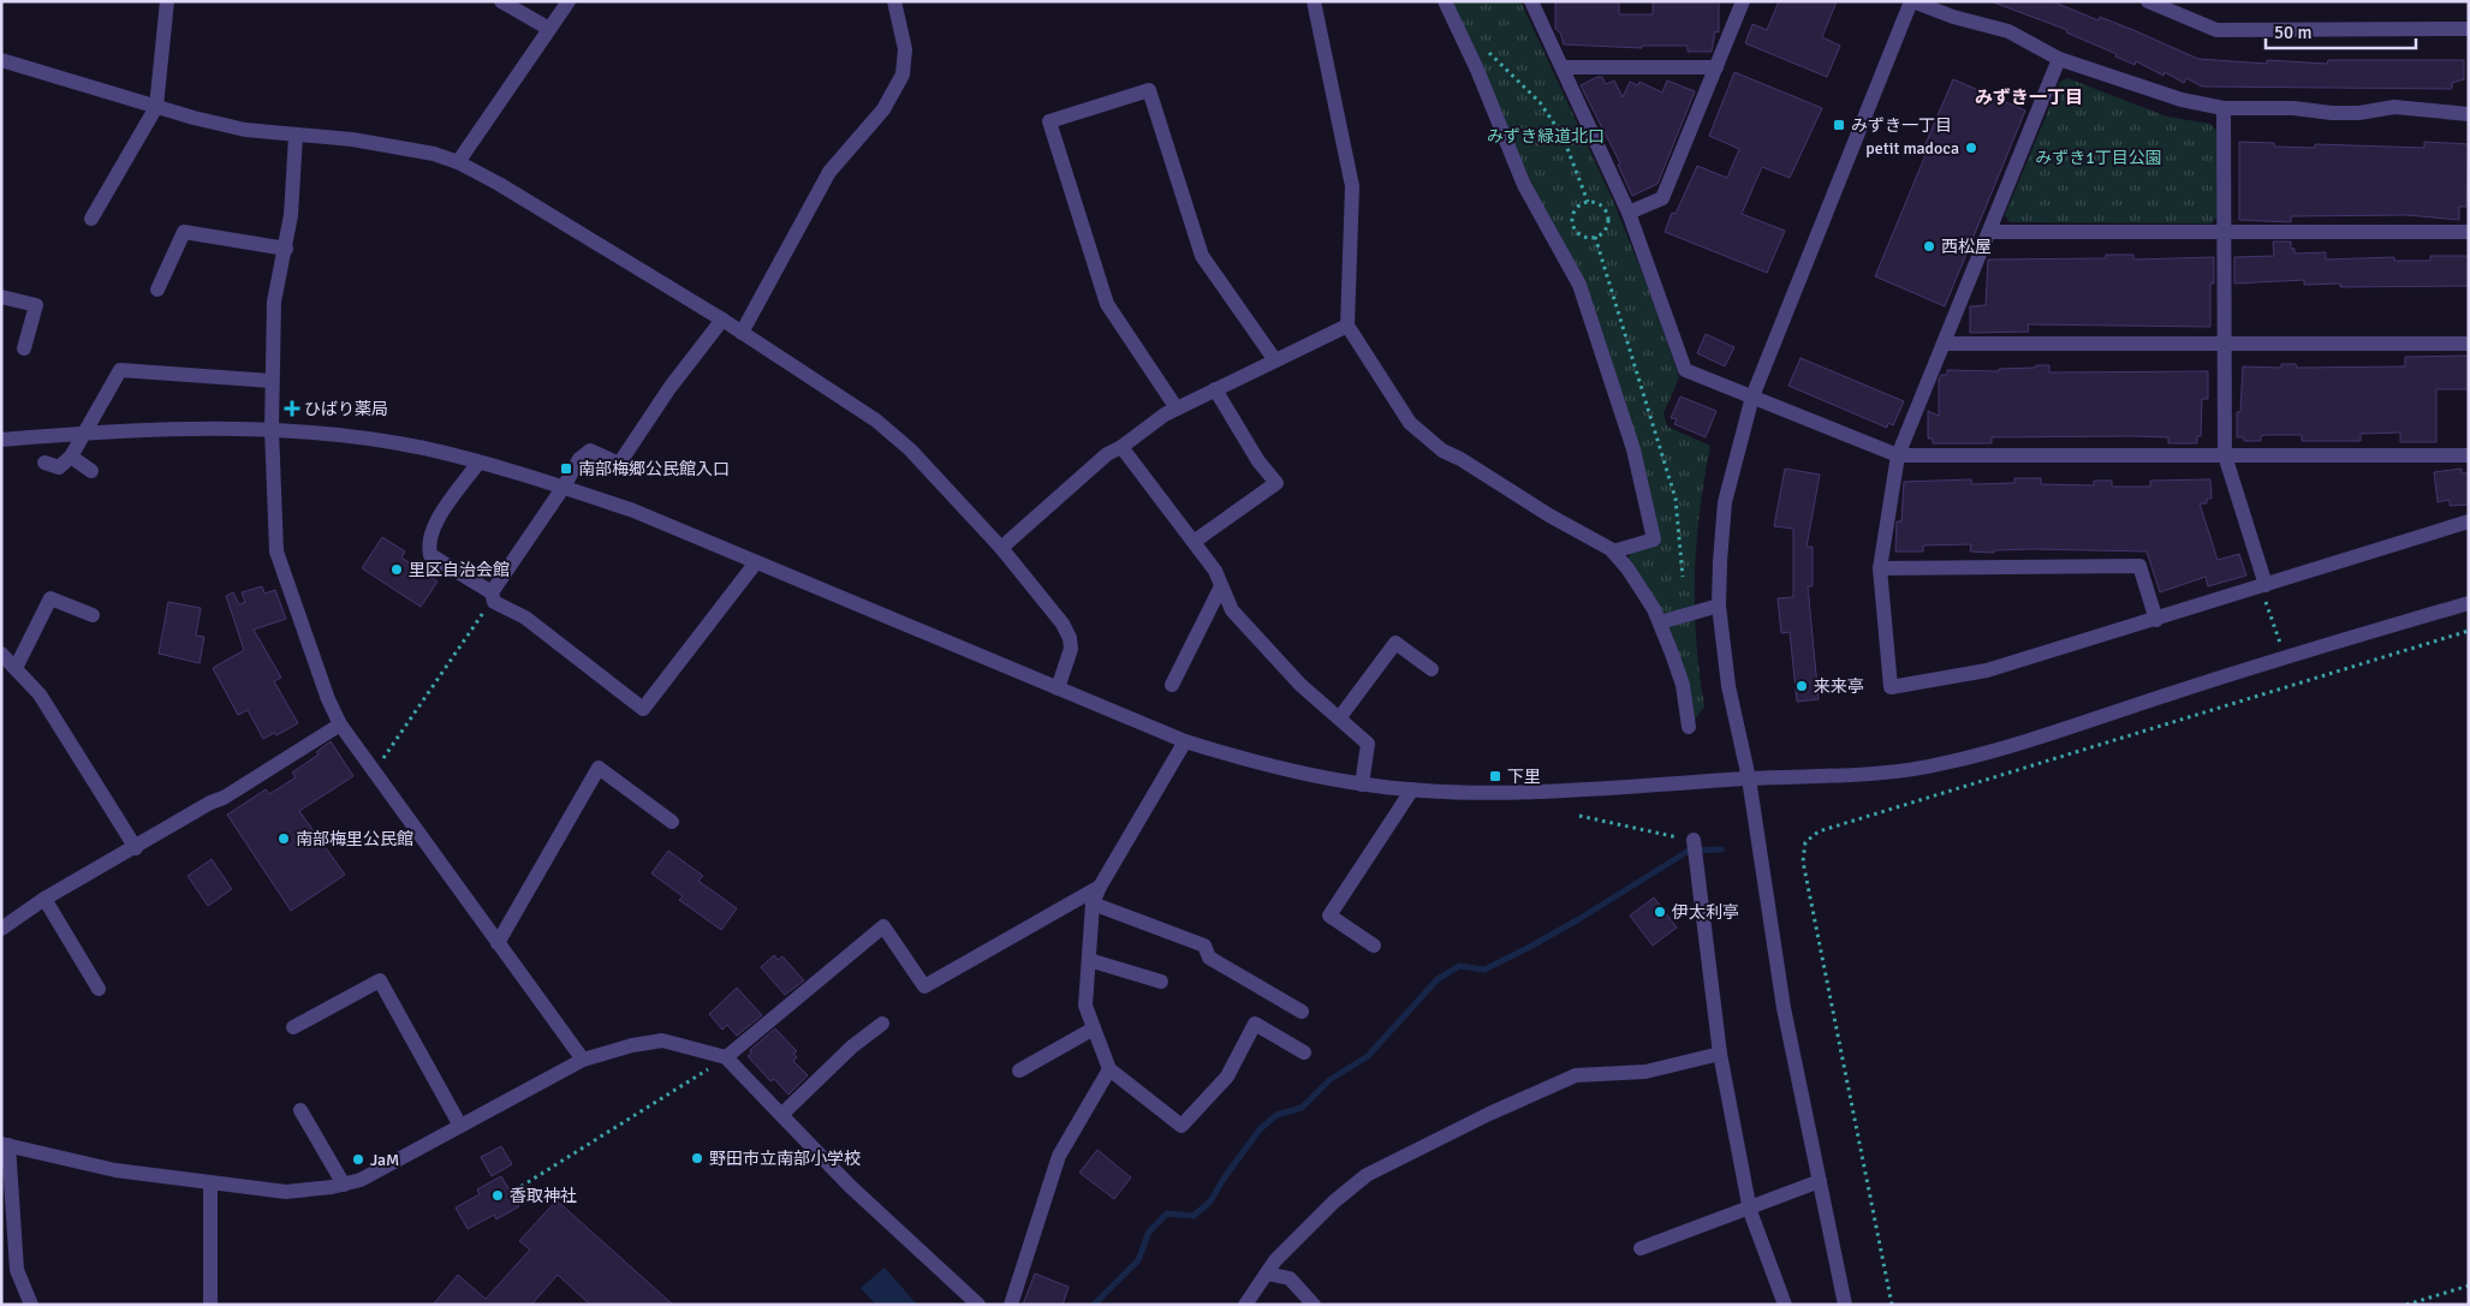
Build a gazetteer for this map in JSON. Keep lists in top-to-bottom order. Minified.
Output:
{"districts":["みずき一丁目"],"parks":["みずき緑道北口","みずき1丁目公園"],"places":{"transit":["みずき一丁目","南部梅郷公民館入口","下里"],"other":["petit madoca","西松屋","里区自治会館","来来亭","南部梅里公民館","伊太利亭","野田市立南部小学校","JaM","香取神社"],"health":["ひばり薬局"]},"scale_bar":"50 m"}
